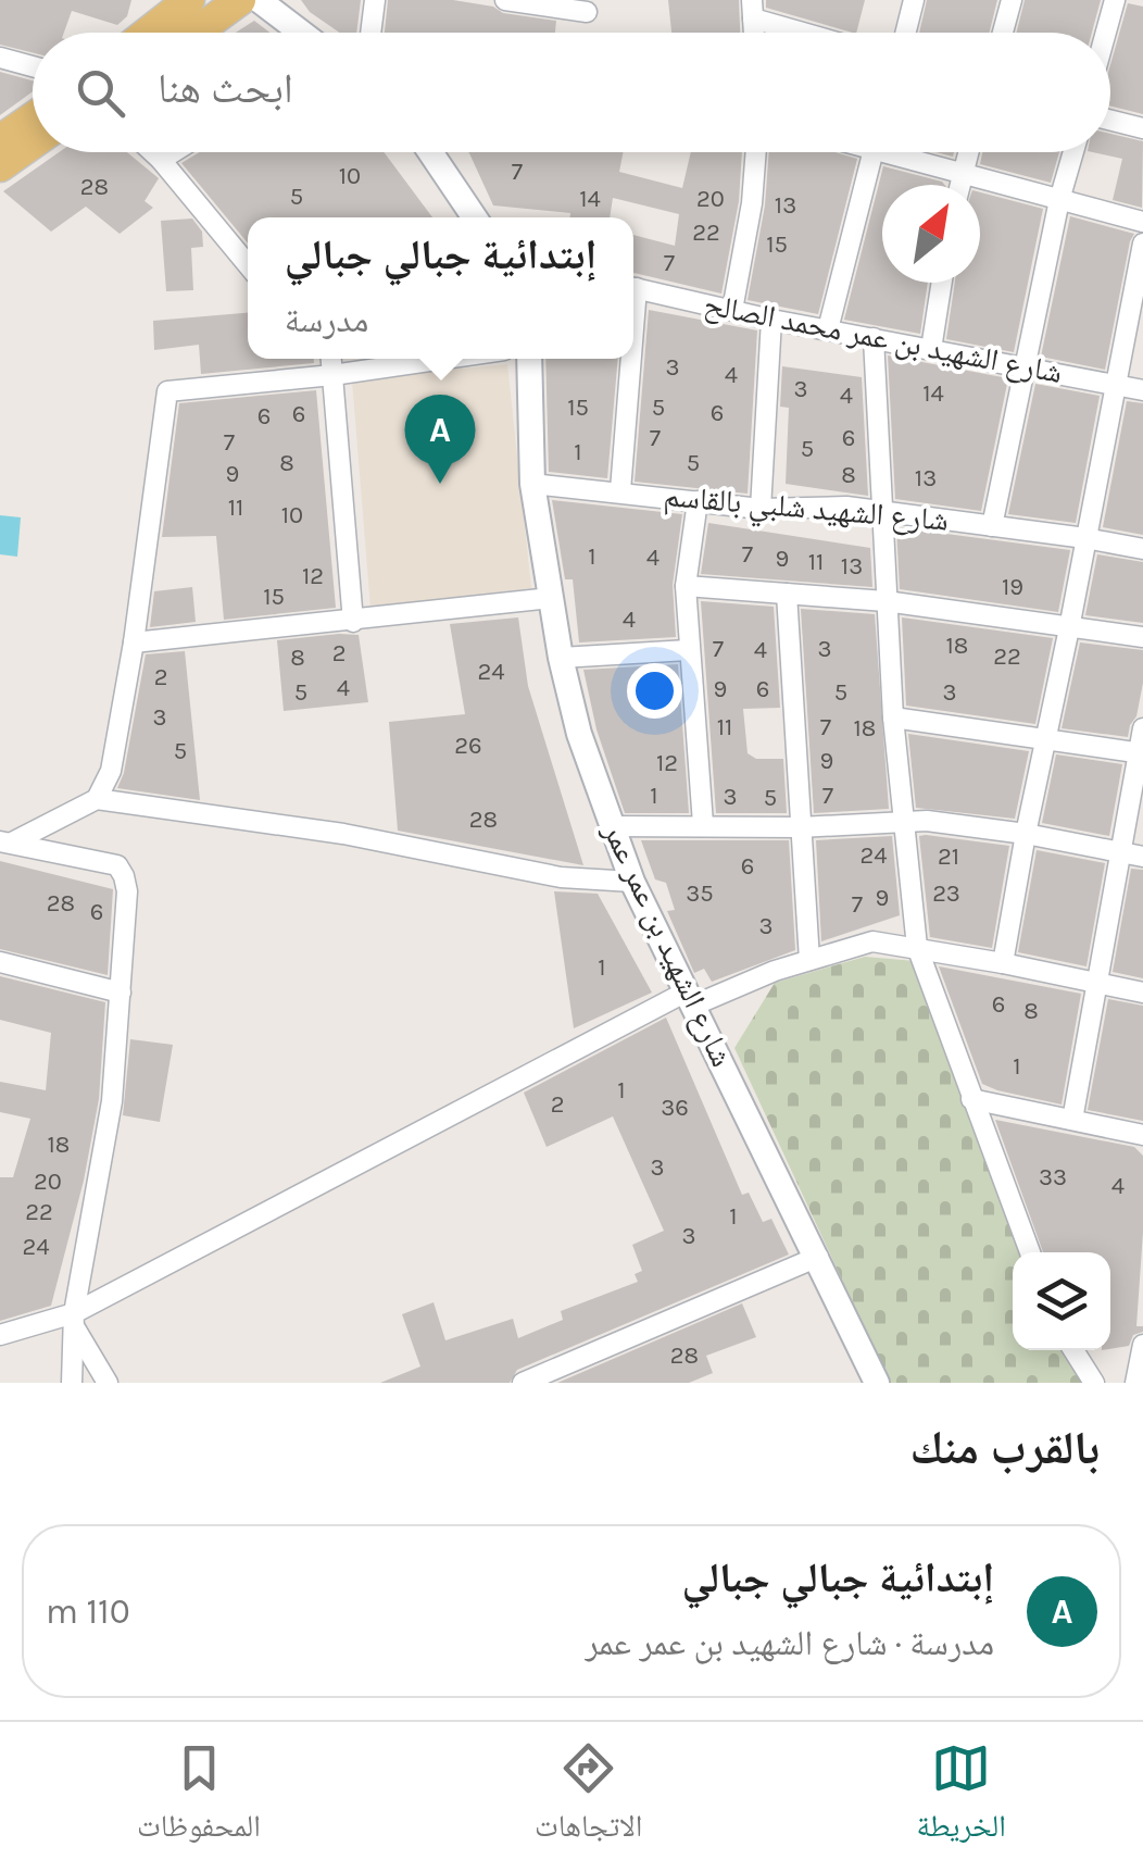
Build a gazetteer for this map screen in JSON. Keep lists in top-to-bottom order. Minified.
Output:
{"streets":{"street":["شارع الشهيد بن عمر محمد الصالح","شارع الشهيد شلبي بالقاسم","شارع الشهيد بن عمر عمر"]},"crossings":[["شارع الشهيد شلبي بالقاسم","شارع الشهيد بن عمر عمر"]],"house_numbers":["7","10","28","5","14","20","13","22","15","7","3","4","3","14","4","15","5","6","6","6","7","6","7","5","1","8","5","9","8","13","11","10","7","1","4","9","11","13","12","19","15","4","18","7","3","4","2","22","8","24","2","4","9","6","5","5","3","3","11","7","18","26","5","9","12","1","7","3","5","28","24","21","6","35","23","9","28","7","6","3","1","6","8","1","1","2","36","18","3","33","20","4","22","1","3","24","28"],"north":"top right","page":{"search":"ابحث هنا","popup":["إبتدائية جبالي جبالي","مدرسة"],"pins":"A","heading":"بالقرب منك","list":[{"mark":"A","name":"إبتدائية جبالي جبالي","note":"مدرسة · شارع الشهيد بن عمر عمر","value":"110 m"}],"nav":["الخريطة","الاتجاهات","المحفوظات"]}}
